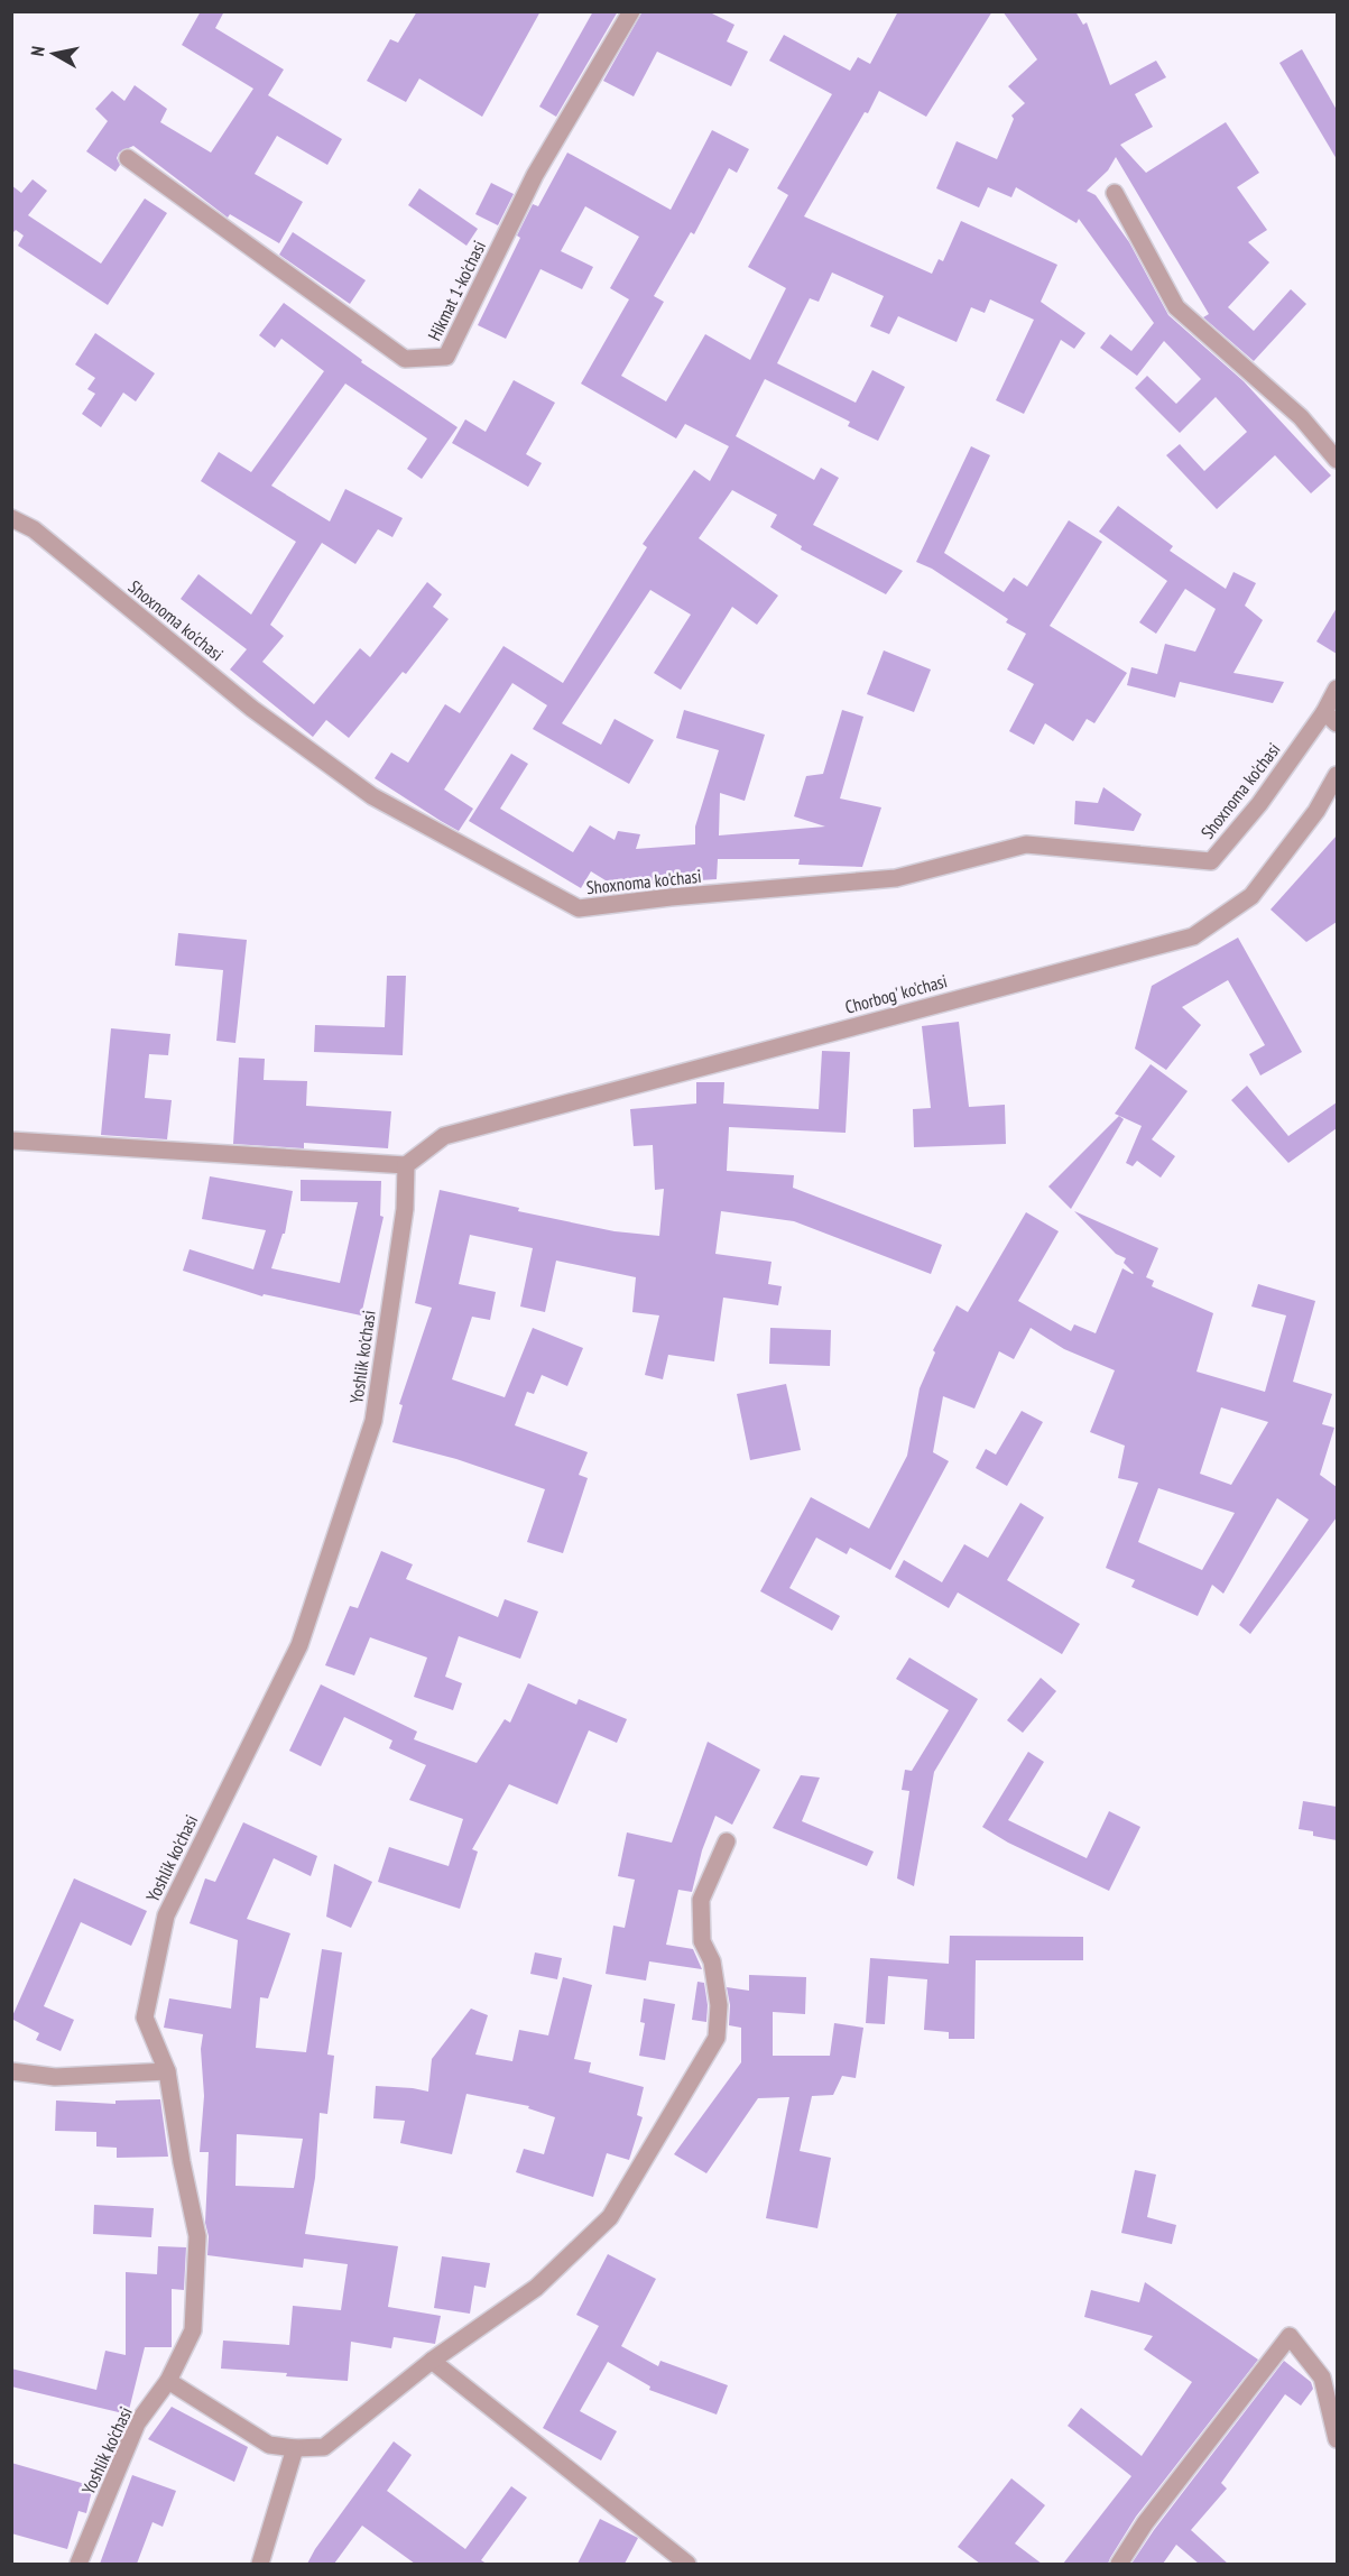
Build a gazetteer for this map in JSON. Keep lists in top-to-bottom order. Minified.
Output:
{"streets":{"street":["Hikmat 1-ko'chasi","Shoxnoma ko'chasi","Chorbog' ko'chasi","Yoshlik ko'chasi"]},"crossings":[["Chorbog' ko'chasi","Yoshlik ko'chasi"]],"north":"left"}
